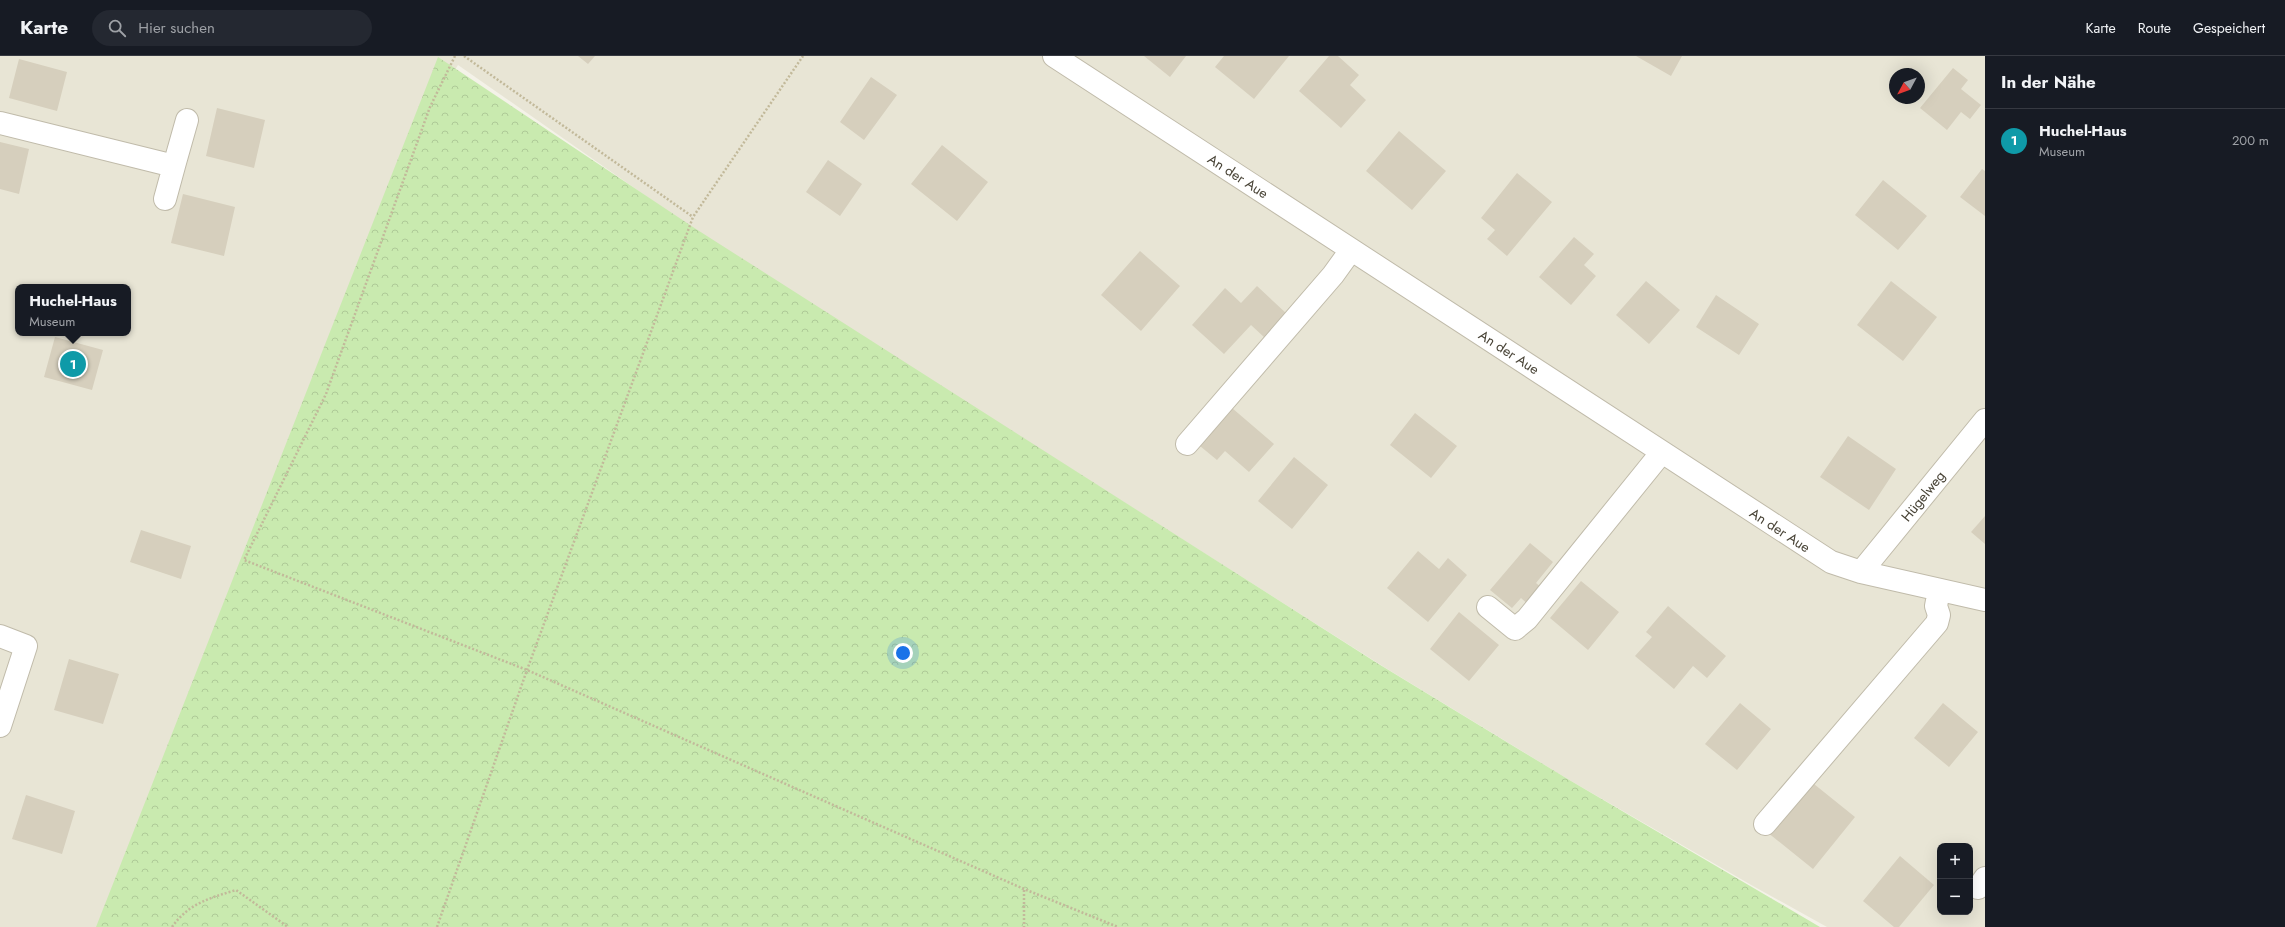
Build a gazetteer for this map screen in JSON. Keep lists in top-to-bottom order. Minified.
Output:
{"streets":{"street":["An der Aue","Hügelweg"]},"crossings":[["An der Aue","Hügelweg"]],"north":"bottom left","page":{"header":"Karte","search":"Hier suchen","nav":["Karte","Route","Gespeichert"],"heading":"In der Nähe","list":[{"mark":"1","name":"Huchel-Haus","note":"Museum","value":"200 m"}],"popup":["Huchel-Haus","Museum"],"pins":"1","map_buttons":["+","−"]}}
